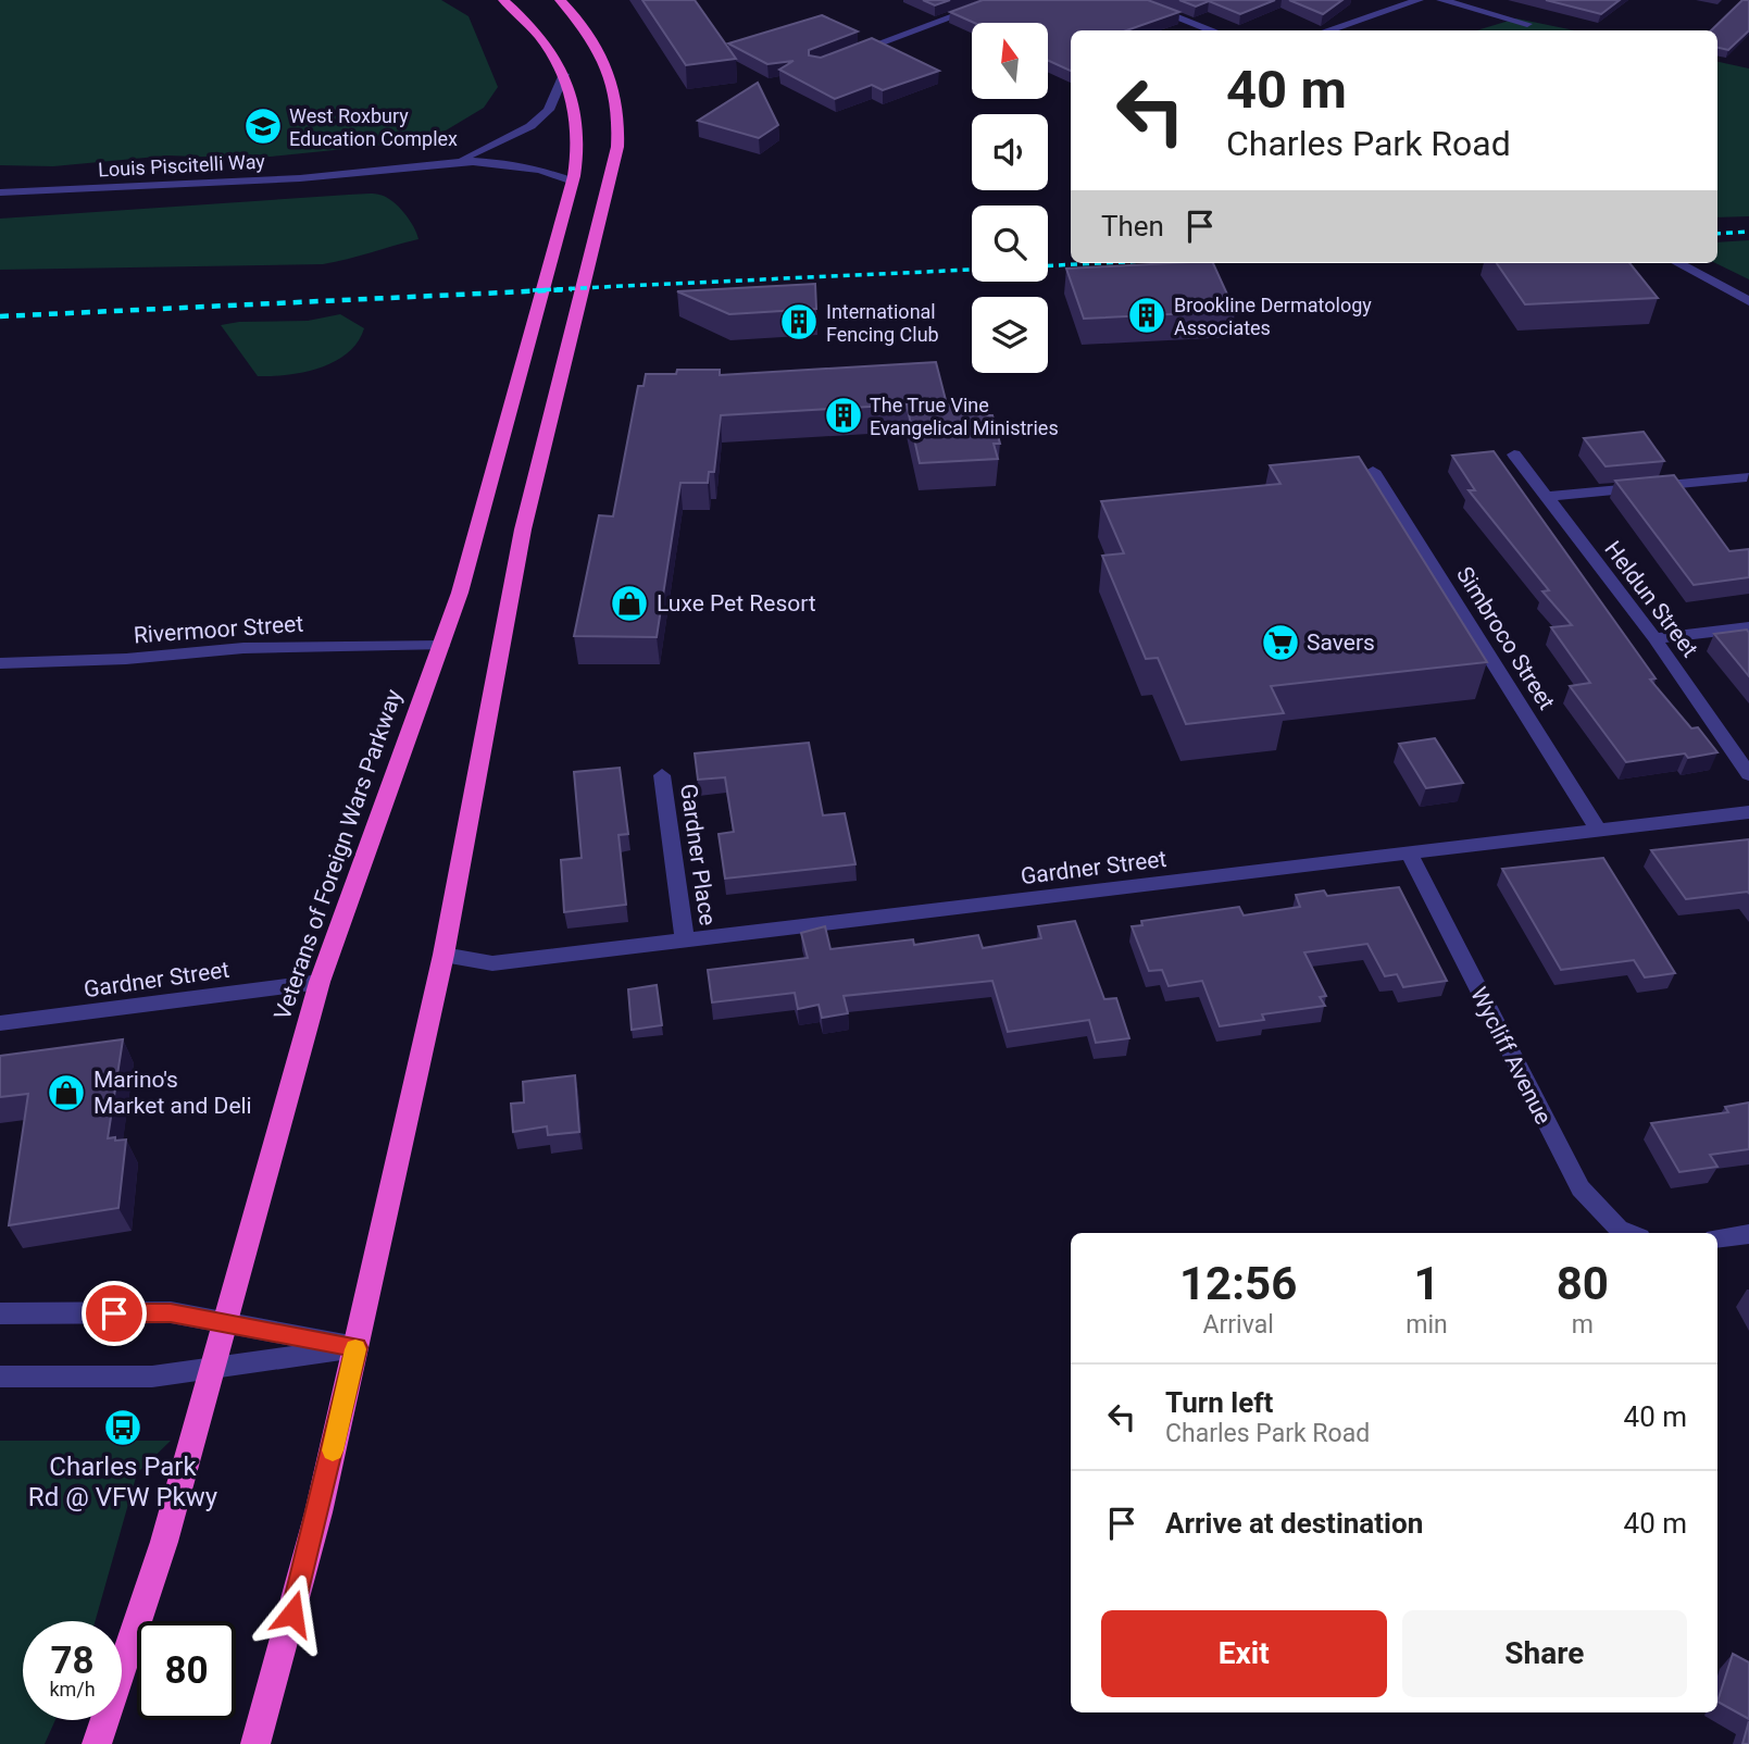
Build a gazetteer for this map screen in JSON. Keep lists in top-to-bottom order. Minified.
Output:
{"streets":{"highway":["Veterans of Foreign Wars Parkway"],"street":["Louis Piscitelli Way","Heldun Street","Rivermoor Street","Simbroco Street","Gardner Place","Gardner Street","Wycliff Avenue"]},"crossings":[["Louis Piscitelli Way","Veterans of Foreign Wars Parkway"],["Rivermoor Street","Veterans of Foreign Wars Parkway"],["Simbroco Street","Gardner Street"],["Veterans of Foreign Wars Parkway","Gardner Street"],["Gardner Place","Gardner Street"],["Gardner Street","Wycliff Avenue"]],"places":{"school or university":["West Roxbury Education Complex"],"building":["Brookline Dermatology Associates","International Fencing Club","The True Vine Evangelical Ministries"],"shop":["Luxe Pet Resort","Marino's Market and Deli"],"supermarket":["Savers"],"bus stop":["Charles Park Rd @ VFW Pkwy"]},"north":"top","page":{"turn":["40 m","Charles Park Road"],"then":"Then","eta":["12:56","Arrival","1","min","80","m"],"list":[{"name":"Turn left","note":"Charles Park Road","value":"40 m"},{"name":"Arrive at destination","value":"40 m"}],"buttons":["Exit","Share"],"speed":"78 km/h","limit":"80"}}
